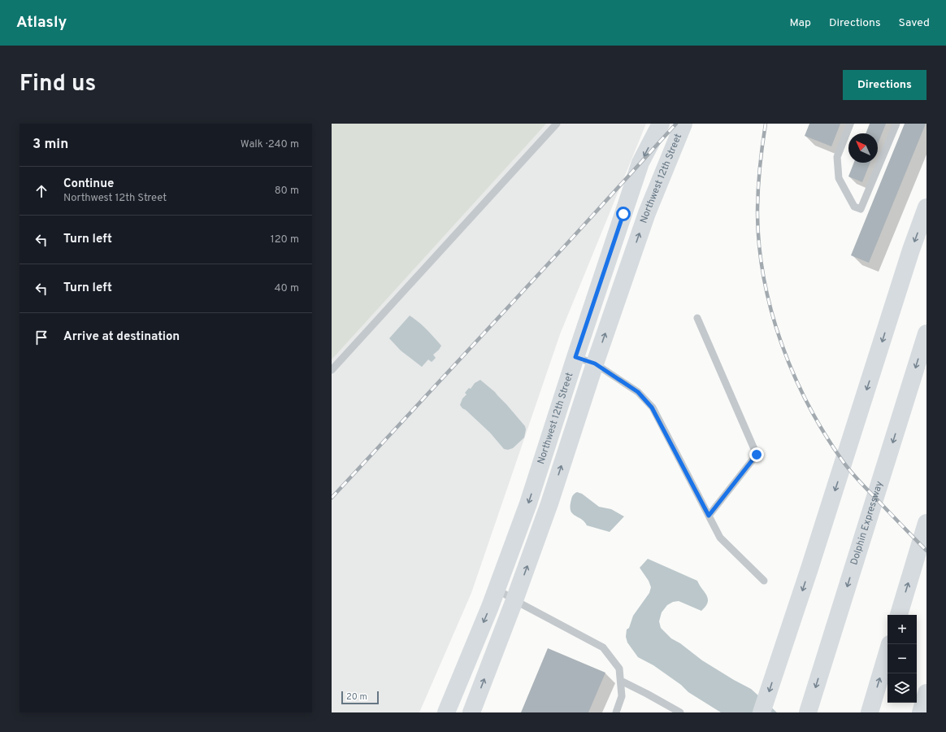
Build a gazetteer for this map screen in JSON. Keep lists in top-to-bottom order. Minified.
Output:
{"streets":{"main road":["Northwest 12th Street","Dolphin Expressway"]},"scale_bar":"20 m","north":"top left","page":{"header":"Atlasly","nav":["Map","Directions","Saved"],"title":"Find us","buttons":"Directions","heading":["3 min","Walk · 240 m"],"list":[["Continue","Northwest 12th Street","80 m"],["Turn left","120 m"],["Turn left","40 m"],"Arrive at destination"],"map_buttons":["+","−"],"scale":"20 m"}}
